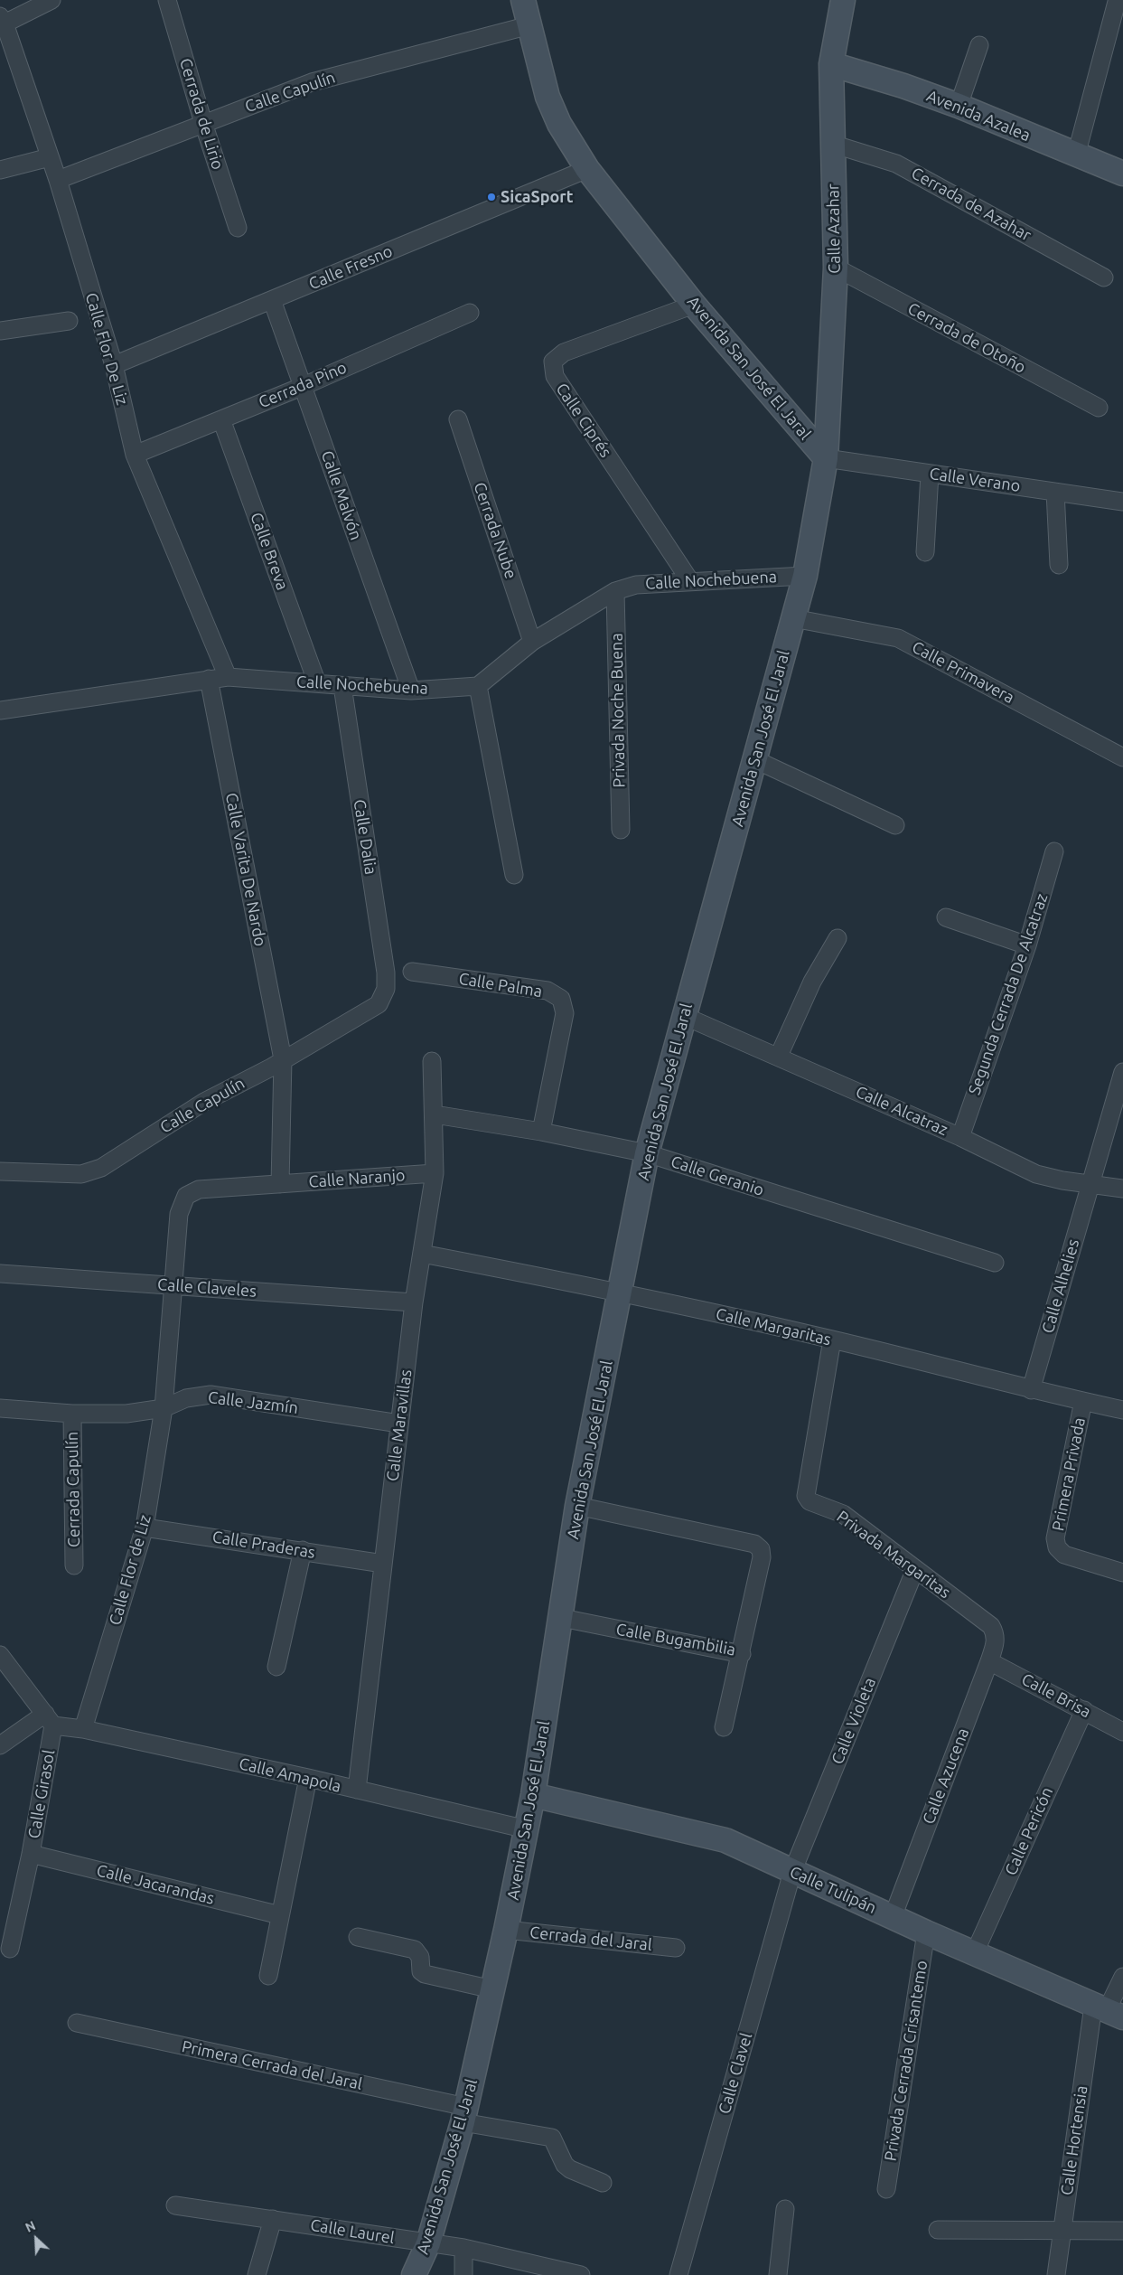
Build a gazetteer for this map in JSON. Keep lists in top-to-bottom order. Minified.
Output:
{"streets":{"street":["Calle Capulín","Cerrada de Lirio","Avenida Azalea","Cerrada de Azahar","Calle Azahar","Calle Fresno","Cerrada de Otoño","Calle Flor De Liz","Avenida San José El Jaral","Cerrada Pino","Calle Ciprés","Calle Verano","Calle Malvón","Cerrada Nube","Calle Breva","Calle Nochebuena","Calle Primavera","Privada Noche Buena","Calle Dalia","Calle Varita De Nardo","Calle Palma","Segunda Cerrada De Alcatraz","Calle Alcatraz","Calle Geranio","Calle Naranjo","Calle Alhelies","Calle Claveles","Calle Margaritas","Calle Jazmín","Calle Maravillas","Primera Privada","Cerrada Capulín","Calle Praderas","Privada Margaritas","Calle Flor de Liz","Calle Bugambilia","Calle Brisa","Calle Violeta","Calle Amapola","Calle Azucena","Calle Girasol","Calle Pericón","Calle Jacarandas","Calle Tulipán","Cerrada del Jaral","Privada Cerrada Crisantemo","Primera Cerrada del Jaral","Calle Clavel","Calle Hortensia","Calle Laurel"]},"crossings":[["Calle Capulín","Cerrada de Lirio"],["Calle Capulín","Calle Flor De Liz"],["Calle Capulín","Avenida San José El Jaral"],["Calle Capulín","Calle Dalia"],["Calle Capulín","Calle Varita De Nardo"],["Avenida Azalea","Calle Azahar"],["Cerrada de Azahar","Calle Azahar"],["Calle Azahar","Cerrada de Otoño"],["Calle Azahar","Avenida San José El Jaral"],["Calle Azahar","Calle Verano"],["Calle Fresno","Calle Flor De Liz"],["Calle Fresno","Avenida San José El Jaral"],["Calle Fresno","Calle Malvón"],["Calle Flor De Liz","Cerrada Pino"],["Calle Flor De Liz","Calle Nochebuena"],["Avenida San José El Jaral","Calle Ciprés"],["Avenida San José El Jaral","Calle Verano"],["Avenida San José El Jaral","Calle Nochebuena"],["Avenida San José El Jaral","Calle Primavera"],["Avenida San José El Jaral","Calle Alcatraz"],["Avenida San José El Jaral","Calle Geranio"],["Avenida San José El Jaral","Calle Margaritas"],["Avenida San José El Jaral","Calle Bugambilia"],["Avenida San José El Jaral","Calle Amapola"],["Avenida San José El Jaral","Calle Tulipán"],["Avenida San José El Jaral","Cerrada del Jaral"],["Avenida San José El Jaral","Primera Cerrada del Jaral"],["Avenida San José El Jaral","Calle Laurel"],["Cerrada Pino","Calle Malvón"],["Cerrada Pino","Calle Breva"],["Calle Ciprés","Calle Nochebuena"],["Calle Malvón","Calle Nochebuena"],["Cerrada Nube","Calle Nochebuena"],["Calle Breva","Calle Nochebuena"],["Calle Nochebuena","Privada Noche Buena"],["Calle Nochebuena","Calle Dalia"],["Calle Nochebuena","Calle Varita De Nardo"],["Calle Palma","Calle Geranio"],["Segunda Cerrada De Alcatraz","Calle Alcatraz"],["Calle Alcatraz","Calle Alhelies"],["Calle Geranio","Calle Maravillas"],["Calle Naranjo","Calle Maravillas"],["Calle Naranjo","Calle Flor de Liz"],["Calle Alhelies","Calle Margaritas"],["Calle Claveles","Calle Maravillas"],["Calle Claveles","Calle Flor de Liz"],["Calle Margaritas","Calle Maravillas"],["Calle Margaritas","Primera Privada"],["Calle Margaritas","Privada Margaritas"],["Calle Jazmín","Calle Maravillas"],["Calle Jazmín","Cerrada Capulín"],["Calle Jazmín","Calle Flor de Liz"],["Calle Maravillas","Calle Praderas"],["Calle Maravillas","Calle Amapola"],["Calle Praderas","Calle Flor de Liz"],["Privada Margaritas","Calle Violeta"],["Privada Margaritas","Calle Azucena"],["Calle Flor de Liz","Calle Amapola"],["Calle Brisa","Calle Azucena"],["Calle Brisa","Calle Pericón"],["Calle Violeta","Calle Tulipán"],["Calle Violeta","Calle Clavel"],["Calle Amapola","Calle Girasol"],["Calle Azucena","Calle Tulipán"],["Calle Girasol","Calle Jacarandas"],["Calle Pericón","Calle Tulipán"],["Calle Tulipán","Privada Cerrada Crisantemo"],["Calle Tulipán","Calle Clavel"],["Calle Tulipán","Calle Hortensia"]],"places":["SicaSport"],"north":"top left"}
